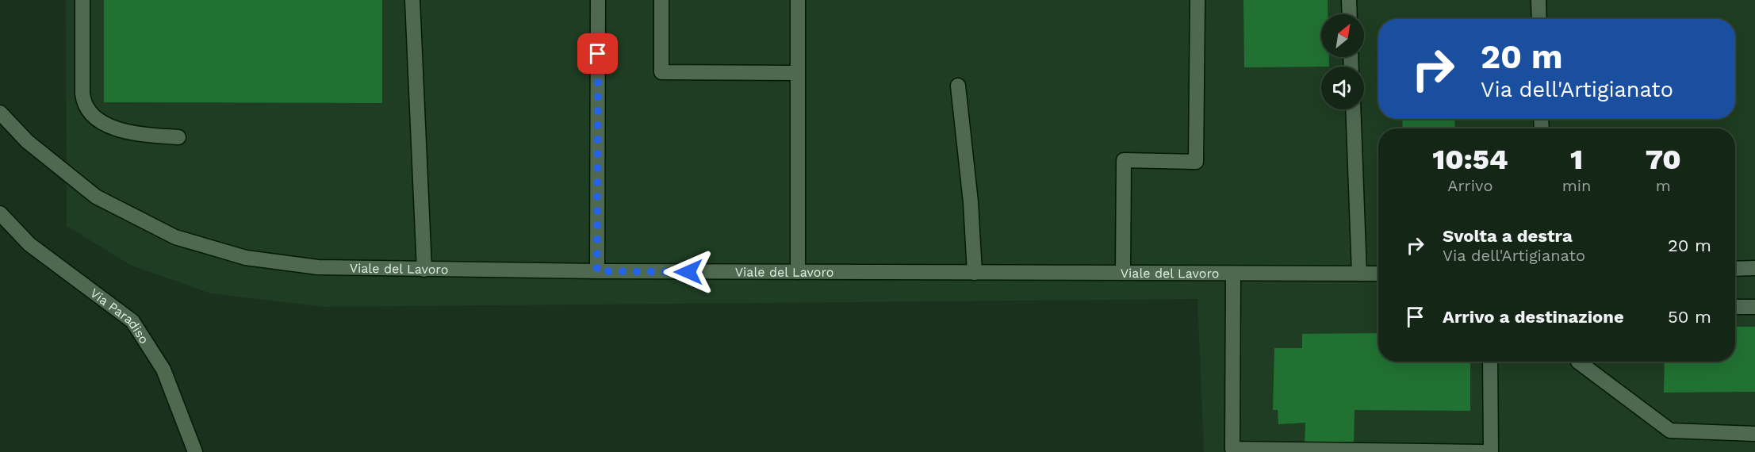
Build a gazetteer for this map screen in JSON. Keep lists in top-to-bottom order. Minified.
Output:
{"streets":{"street":["Viale del Lavoro","Via Paradiso"]},"north":"top right","page":{"turn":["20 m","Via dell'Artigianato"],"eta":["10:54","Arrivo","1","min","70","m"],"list":[{"name":"Svolta a destra","note":"Via dell'Artigianato","value":"20 m"},{"name":"Arrivo a destinazione","value":"50 m"}]}}
